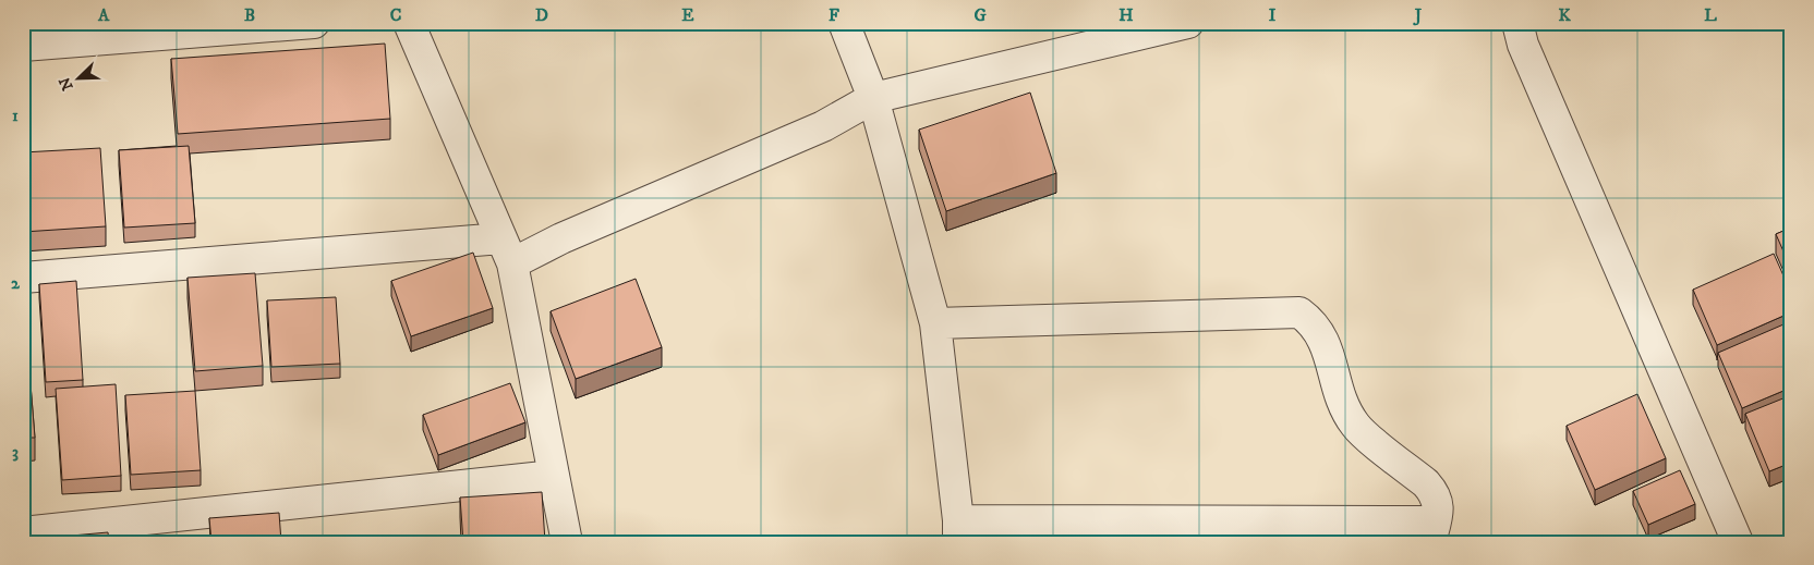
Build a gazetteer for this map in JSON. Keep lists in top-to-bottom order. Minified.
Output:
{"north":"bottom left","grid":{"columns":["A","B","C","D","E","F","G","H","I","J","K","L"],"rows":["1","2","3"]}}
